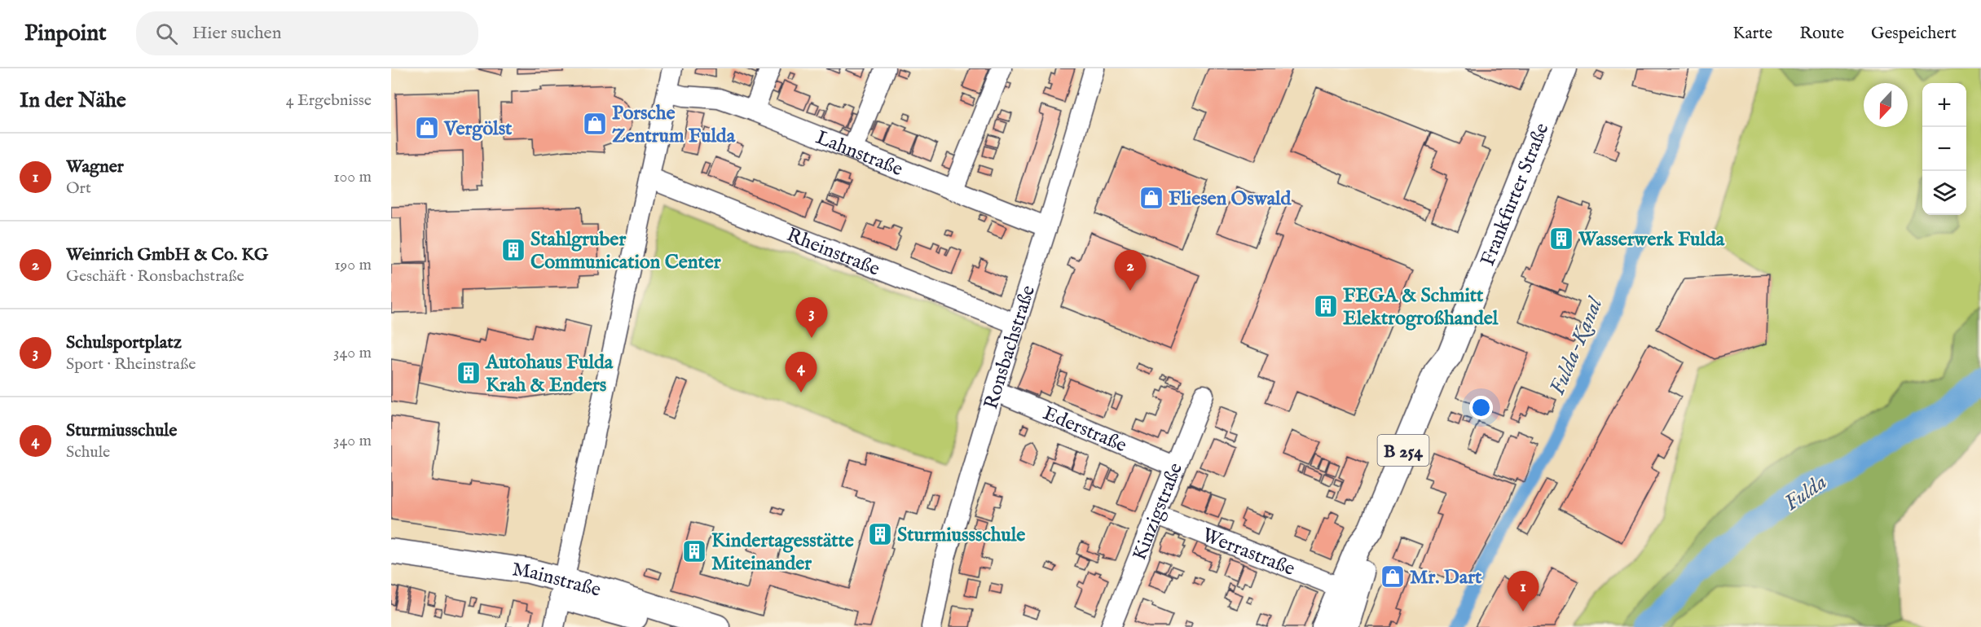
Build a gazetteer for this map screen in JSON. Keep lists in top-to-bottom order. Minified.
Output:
{"streets":{"main road":["Frankfurter Straße","B 254","Mainstraße"],"street":["Lahnstraße","Rheinstraße","Ronsbachstraße","Ederstraße","Kinzigstraße","Werrastraße"]},"crossings":[["Lahnstraße","Ronsbachstraße"],["Frankfurter Straße","Werrastraße"],["Rheinstraße","Ronsbachstraße"],["Ronsbachstraße","Ederstraße"],["Ederstraße","Kinzigstraße"],["Kinzigstraße","Werrastraße"]],"water":["Fulda-Kanal","Fulda"],"places":{"shop":["Porsche Zentrum Fulda","Vergölst","Fliesen Oswald","Mr. Dart"],"building":["Wasserwerk Fulda","Stahlgruber Communication Center","FEGA & Schmitt Elektrogroßhandel","Autohaus Fulda Krah & Enders","Sturmiussschule","Kindertagesstätte Miteinander"]},"north":"bottom","page":{"header":"Pinpoint","search":"Hier suchen","nav":["Karte","Route","Gespeichert"],"heading":["In der Nähe","4 Ergebnisse"],"map_buttons":["+","−"],"list":[{"mark":"1","name":"Wagner","note":"Ort","value":"100 m"},{"mark":"2","name":"Weinrich GmbH & Co. KG","note":"Geschäft · Ronsbachstraße","value":"190 m"},{"mark":"3","name":"Schulsportplatz","note":"Sport · Rheinstraße","value":"340 m"},{"mark":"4","name":"Sturmiusschule","note":"Schule","value":"340 m"}],"pins":["2","3","4","1"]}}
